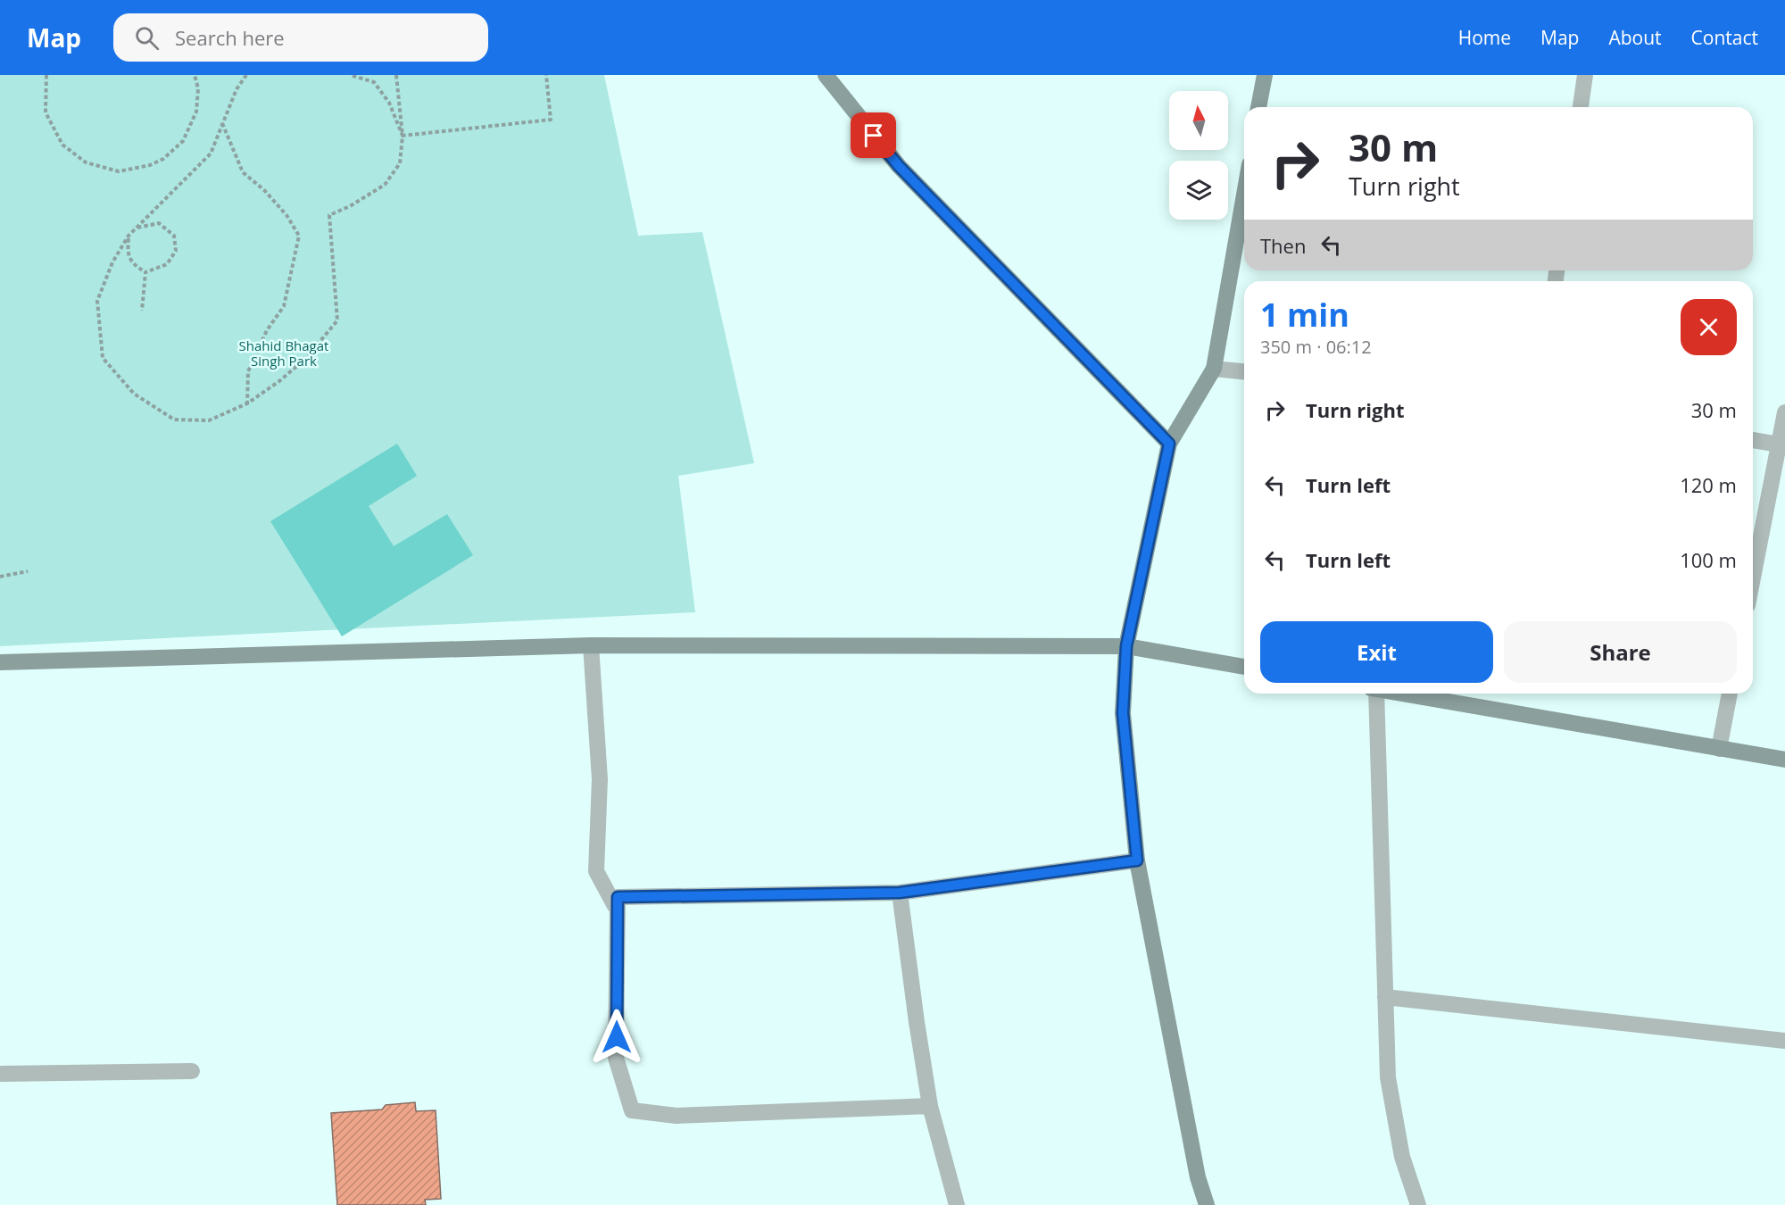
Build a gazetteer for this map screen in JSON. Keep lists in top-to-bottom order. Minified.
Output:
{"parks":["Shahid Bhagat Singh Park"],"north":"top","page":{"header":"Map","search":"Search here","nav":["Home","Map","About","Contact"],"turn":["30 m","Turn right"],"then":"Then","heading":["1 min","350 m · 06:12"],"list":[{"name":"Turn right","value":"30 m"},{"name":"Turn left","value":"120 m"},{"name":"Turn left","value":"100 m"}],"buttons":["Exit","Share"]}}
